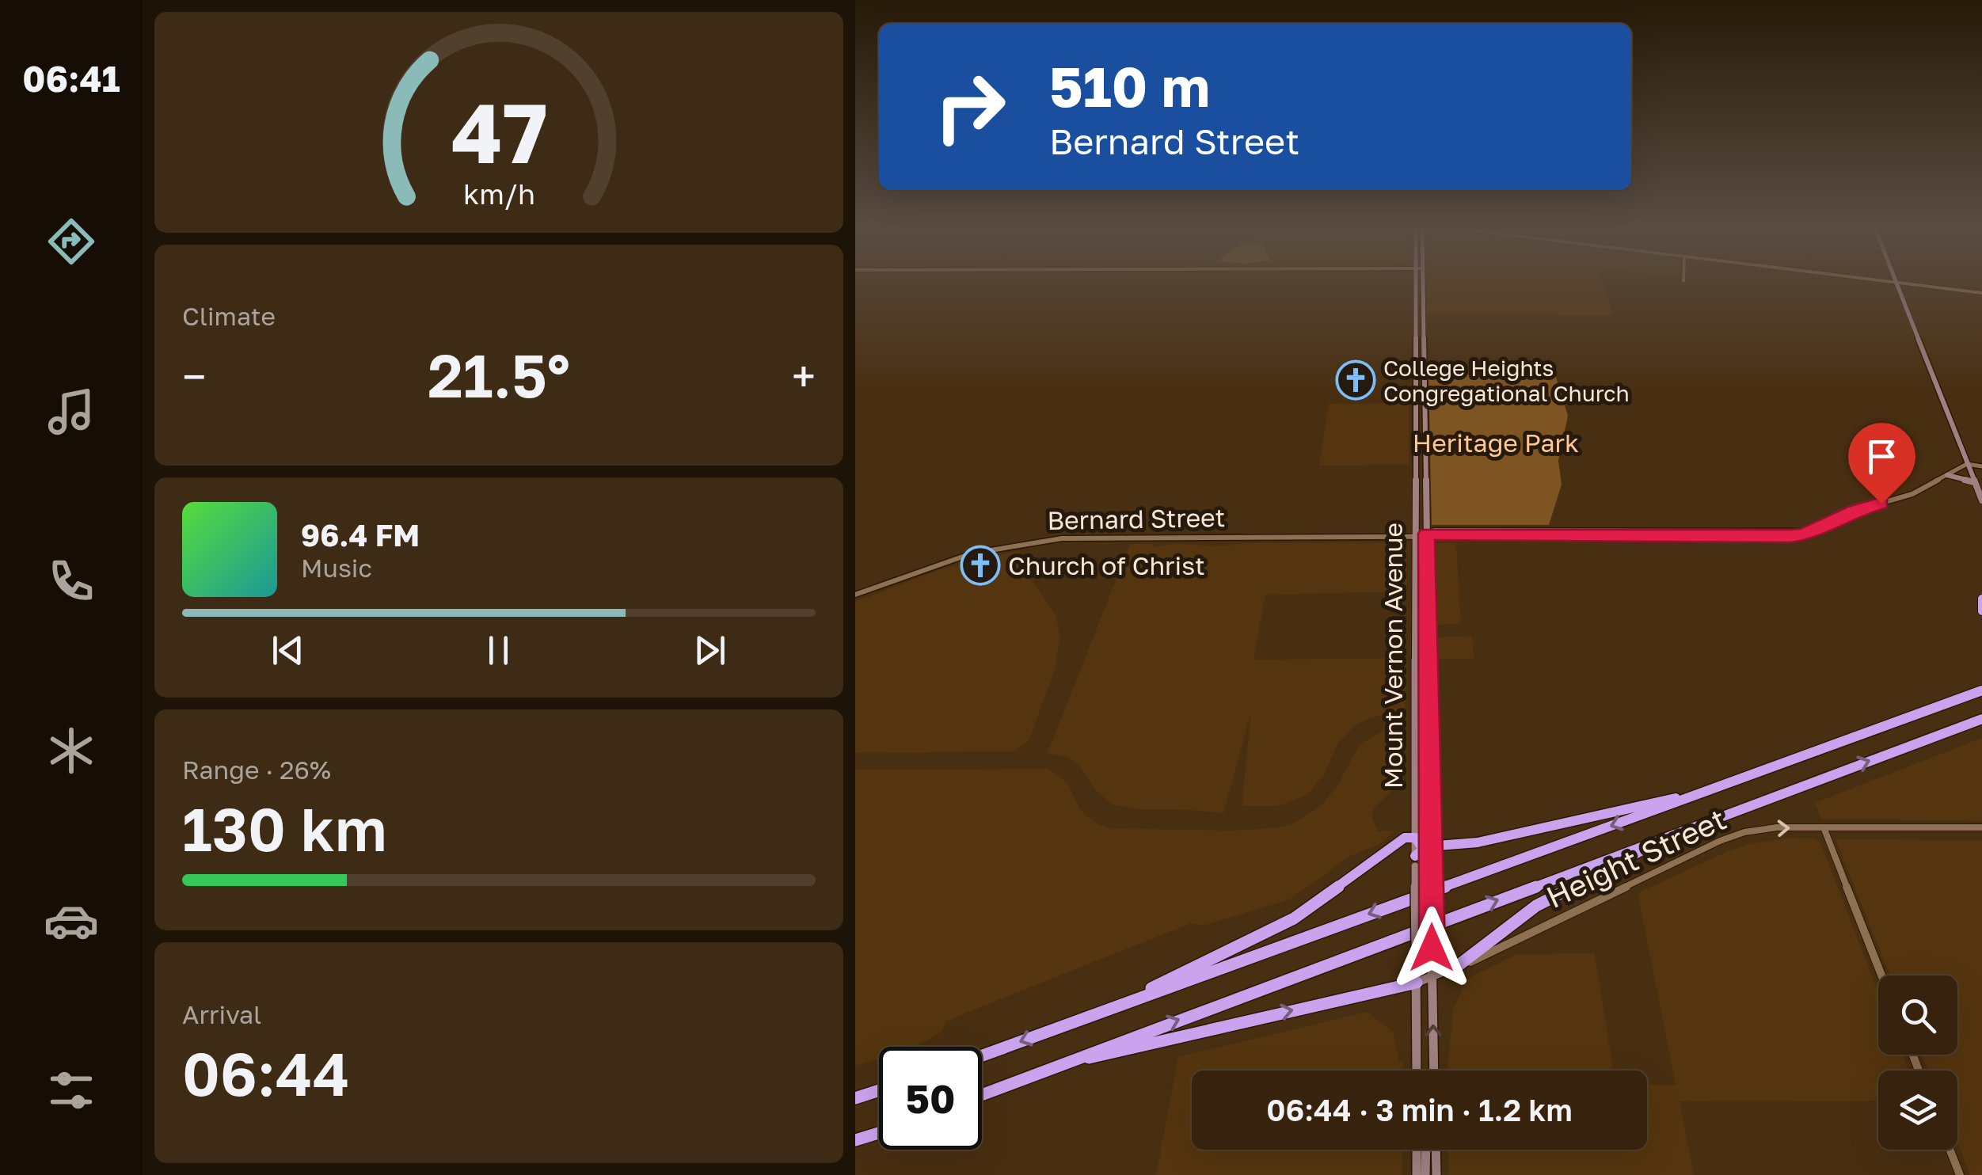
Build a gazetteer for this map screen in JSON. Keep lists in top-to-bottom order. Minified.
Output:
{"streets":{"main road":["Mount Vernon Avenue","Height Street"],"street":["Bernard Street"]},"crossings":[["Bernard Street","Mount Vernon Avenue"],["Mount Vernon Avenue","Height Street"]],"one_way":["Height Street"],"parks":["Heritage Park"],"places":{"church":["College Heights Congregational Church","Church of Christ"]},"page":{"tabs":"06:41","turn":["510 m","Bernard Street"],"tile":["Climate",["Range · 26%","130 km"],["Arrival","06:44"]],"heat":["−","21.5°","+"],"song":["96.4 FM","Music"],"limit":"50","trip":"06:44 · 3 min · 1.2 km","gauge":["47","km/h"]}}
